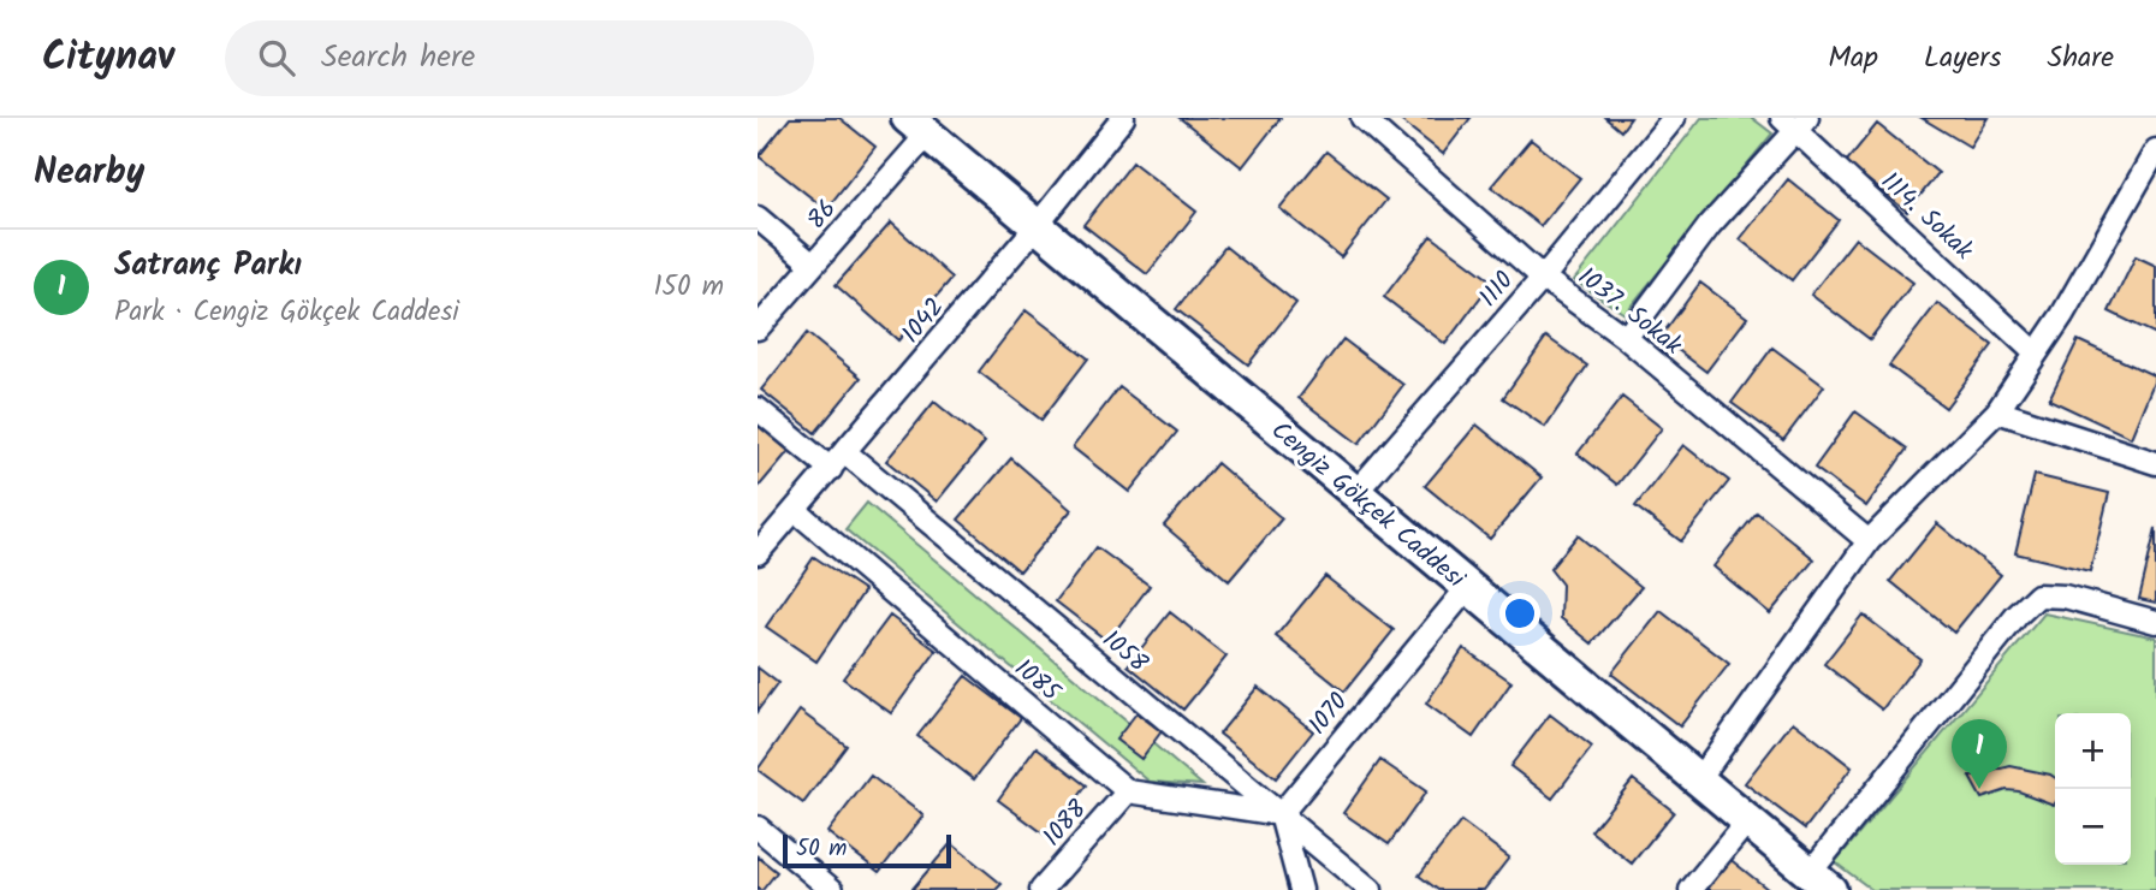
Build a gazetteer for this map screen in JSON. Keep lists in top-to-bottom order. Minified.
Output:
{"streets":{"street":["86","1114. Sokak","1110","1037. Sokak","1042","Cengiz Gökçek Caddesi","1058","1085","1070","1088"]},"crossings":[["86","Cengiz Gökçek Caddesi"],["1110","1037. Sokak"],["1110","Cengiz Gökçek Caddesi"],["1042","Cengiz Gökçek Caddesi"],["1042","1058"],["1042","1085"],["Cengiz Gökçek Caddesi","1070"],["1058","1070"],["1085","1088"]],"scale_bar":"50 m","page":{"header":"Citynav","search":"Search here","nav":["Map","Layers","Share"],"heading":"Nearby","list":[{"mark":"1","name":"Satranç Parkı","note":"Park · Cengiz Gökçek Caddesi","value":"150 m"}],"map_buttons":["+","−"],"pins":"1","scale":"50 m"}}
